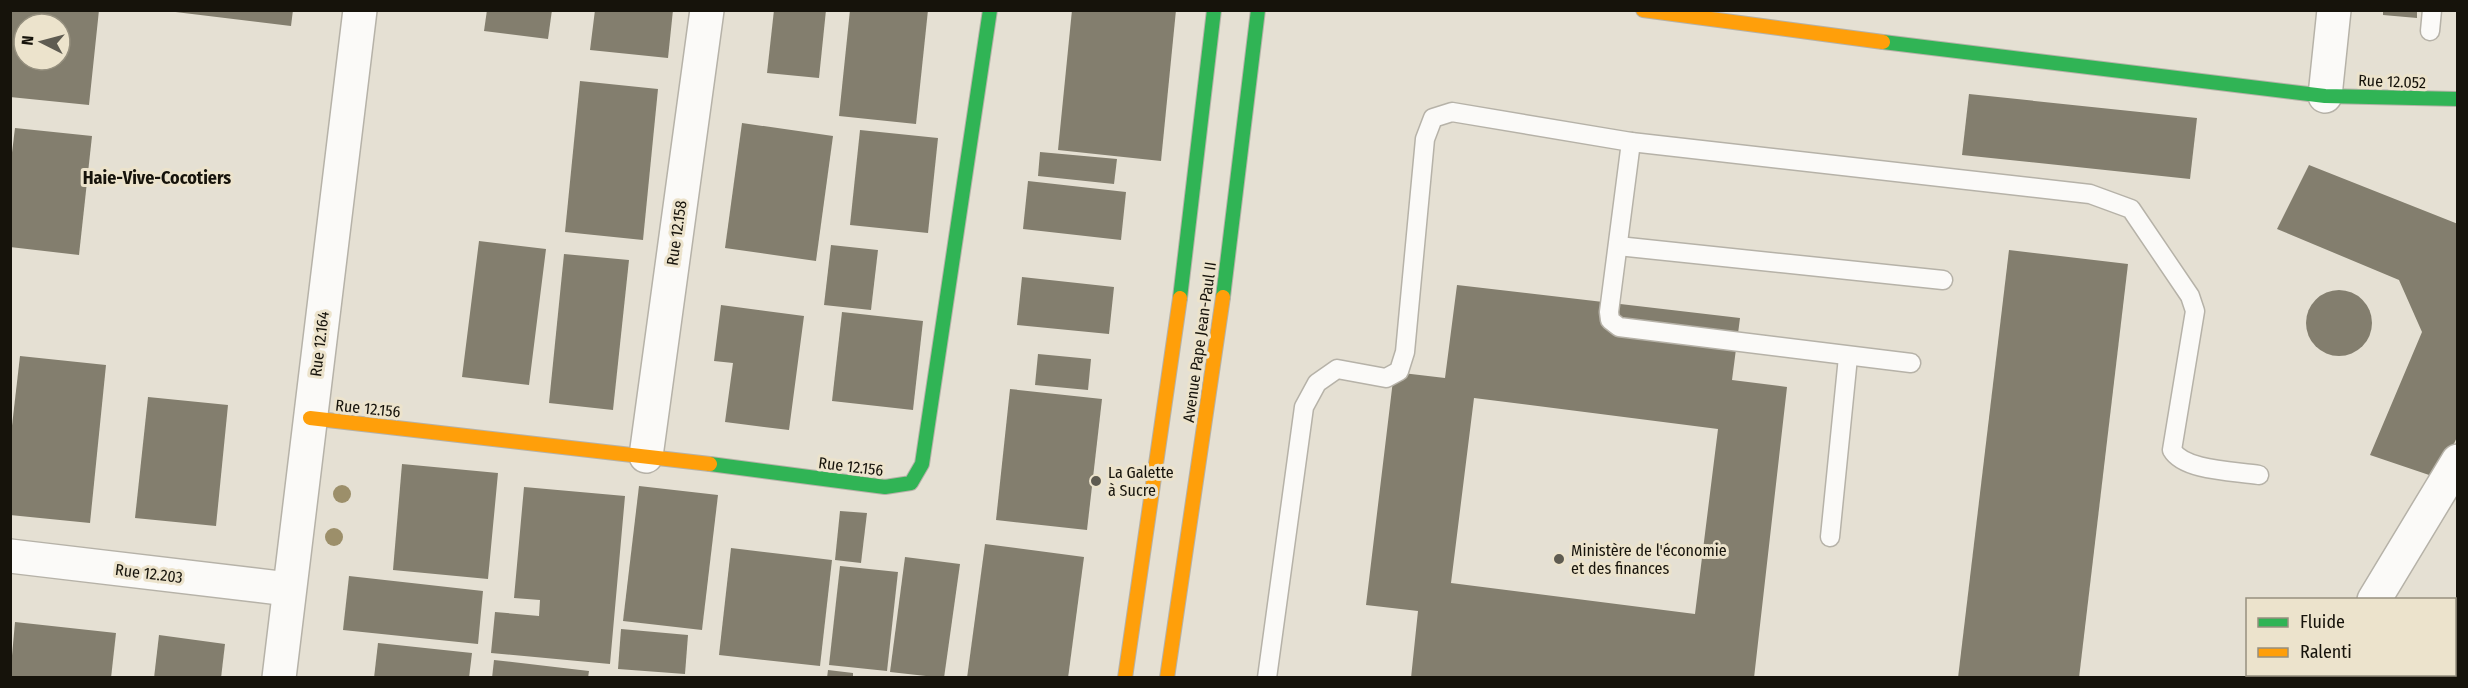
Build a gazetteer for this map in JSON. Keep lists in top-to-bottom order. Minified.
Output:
{"streets":{"street":["Rue 12.052","Rue 12.158","Avenue Pape Jean-Paul II","Rue 12.164","Rue 12.156","Rue 12.203"]},"crossings":[["Rue 12.158","Rue 12.156"],["Rue 12.164","Rue 12.156"],["Rue 12.164","Rue 12.203"]],"districts":["Haie-Vive-Cocotiers"],"places":["La Galette à Sucre","Ministère de l'économie et des finances"],"legend":["Fluide","Ralenti"],"north":"left"}
